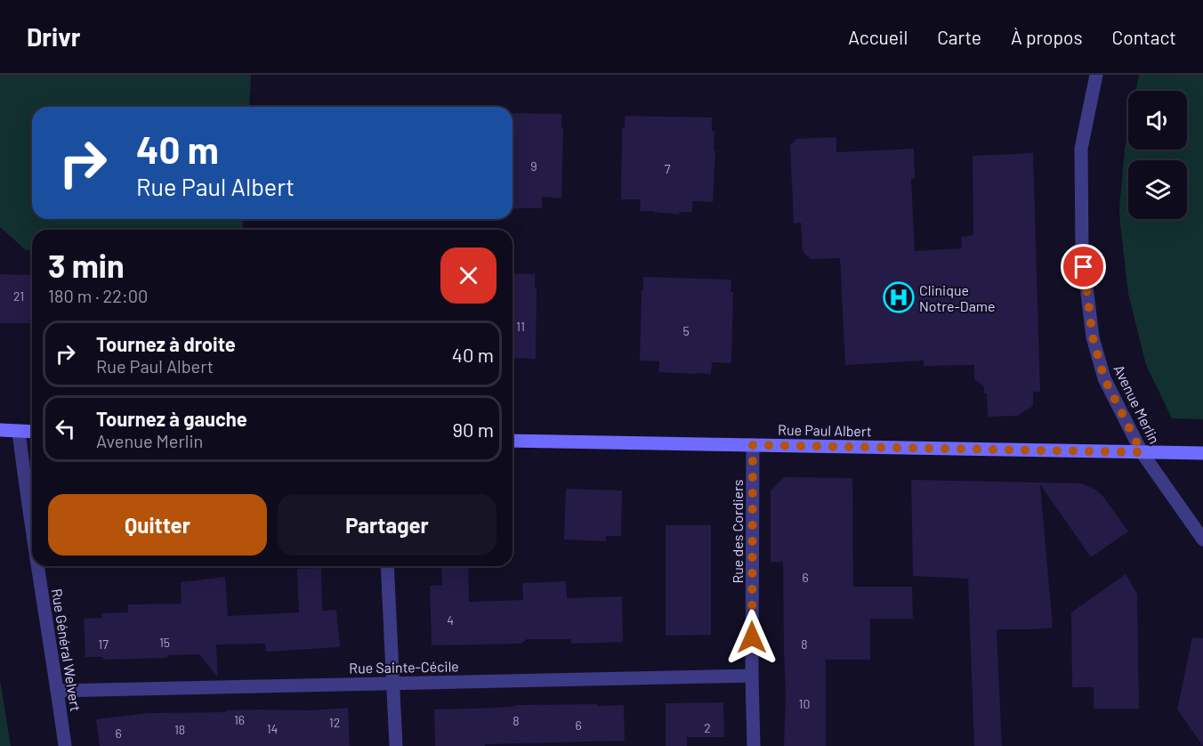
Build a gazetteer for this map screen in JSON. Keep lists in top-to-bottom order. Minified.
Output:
{"streets":{"main road":["Rue Paul Albert"],"street":["Avenue Merlin","Rue des Cordiers","Rue Général Welvert","Rue Sainte-Cécile"]},"crossings":[["Avenue Merlin","Rue Paul Albert"],["Rue Paul Albert","Rue des Cordiers"],["Rue des Cordiers","Rue Sainte-Cécile"],["Rue Général Welvert","Rue Sainte-Cécile"]],"places":{"hospital":["Clinique Notre-Dame"]},"house_numbers":["9","7","21","11","5","6","4","15","17","8","10","16","8","12","6","2","14","18","6"],"page":{"header":"Drivr","nav":["Accueil","Carte","À propos","Contact"],"turn":["40 m","Rue Paul Albert"],"heading":["3 min","180 m · 22:00"],"list":[{"name":"Tournez à droite","note":"Rue Paul Albert","value":"40 m"},{"name":"Tournez à gauche","note":"Avenue Merlin","value":"90 m"}],"buttons":["Quitter","Partager"]}}
